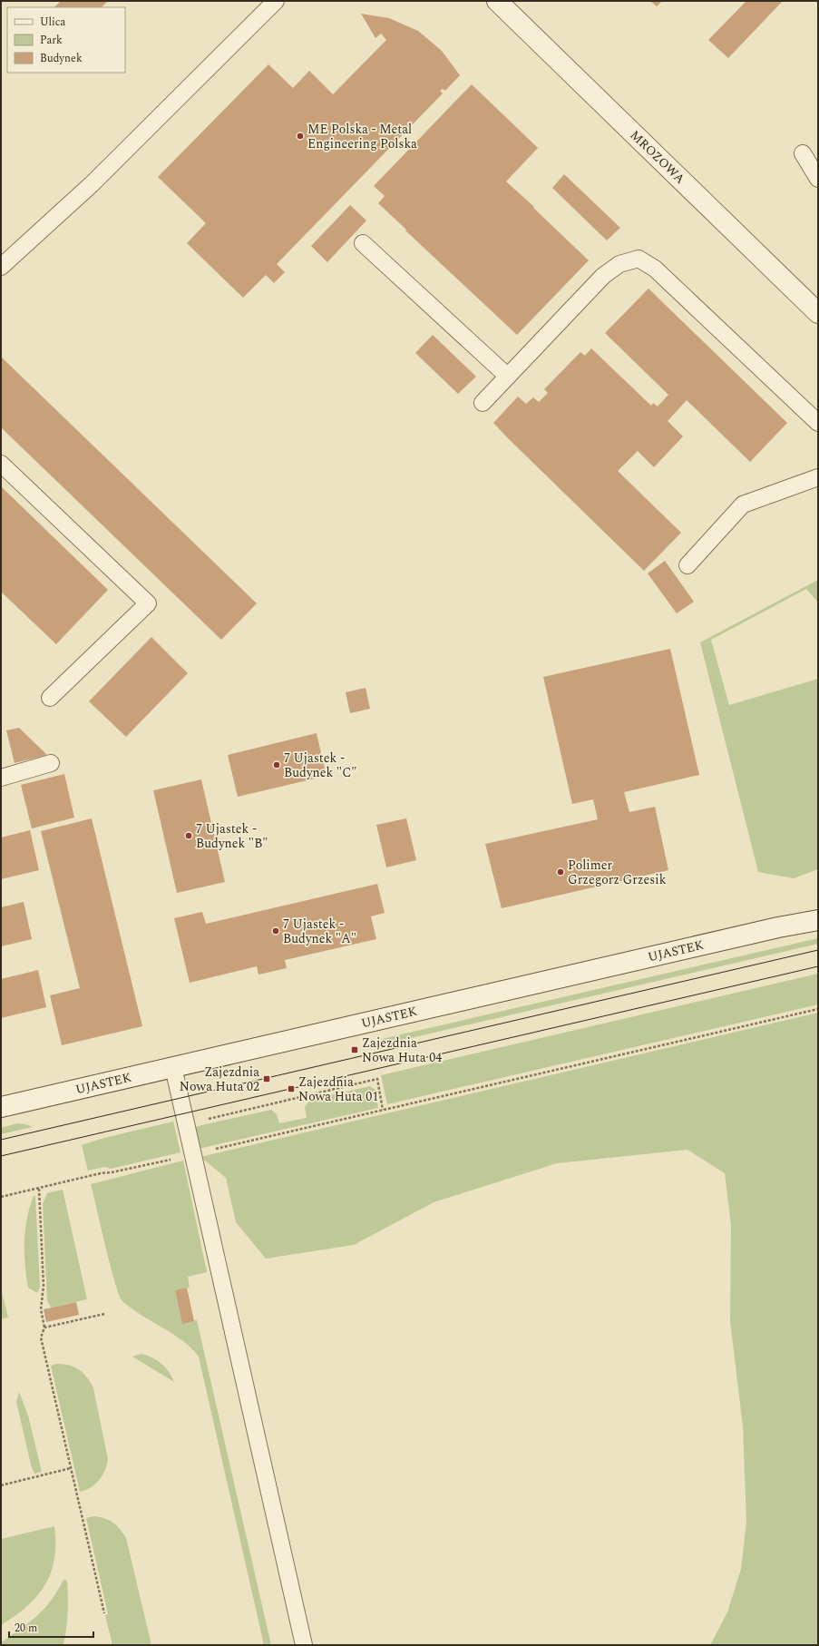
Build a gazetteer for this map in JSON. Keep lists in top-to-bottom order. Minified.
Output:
{"streets":{"street":["MROZOWA","UJASTEK"]},"places":{"other":["ME Polska - Metal Engineering Polska","7 Ujastek - Budynek \"C\"","7 Ujastek - Budynek \"B\"","Polimer Grzegorz Grzesik","7 Ujastek - Budynek \"A\""],"transit":["Zajezdnia Nowa Huta 04","Zajezdnia Nowa Huta 02","Zajezdnia Nowa Huta 01"]},"legend":["Ulica","Park","Budynek"],"scale_bar":"20 m"}
